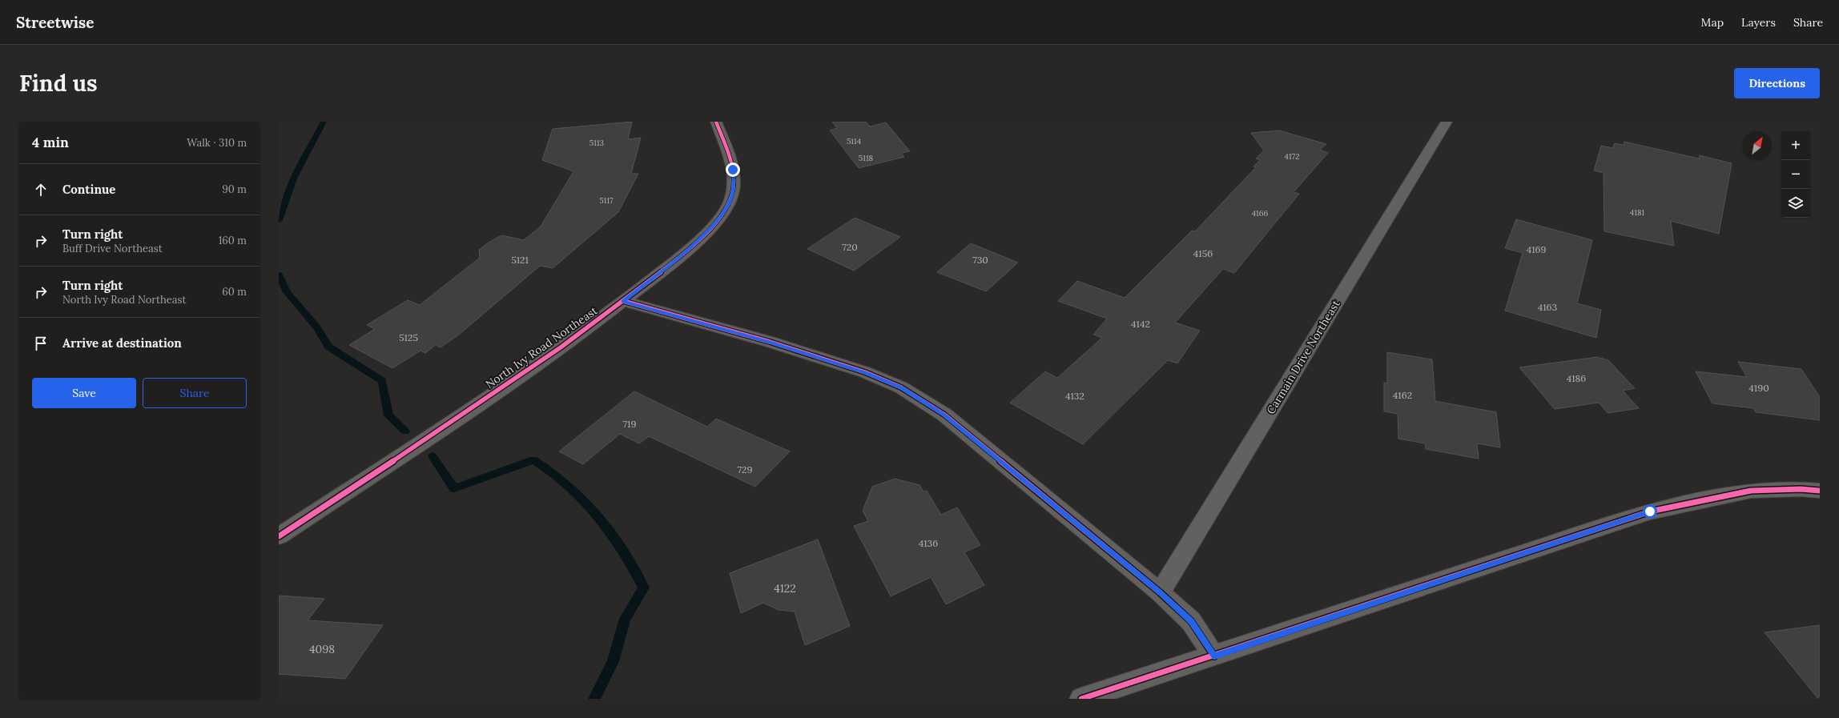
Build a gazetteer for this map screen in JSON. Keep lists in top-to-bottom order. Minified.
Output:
{"streets":{"street":["North Ivy Road Northeast","Carmain Drive Northeast"]},"house_numbers":["5114","5113","4172","5118","5117","4181","4166","720","4169","4156","5121","730","4163","4142","5125","4186","4190","4162","4132","719","729","4136","4122","4098"],"north":"top right","page":{"header":"Streetwise","nav":["Map","Layers","Share"],"buttons":["Directions",["Save","Share"]],"title":"Find us","heading":["4 min","Walk · 310 m"],"map_buttons":["+","−"],"list":[["Continue","90 m"],["Turn right","Buff Drive Northeast","160 m"],["Turn right","North Ivy Road Northeast","60 m"],"Arrive at destination"]}}
